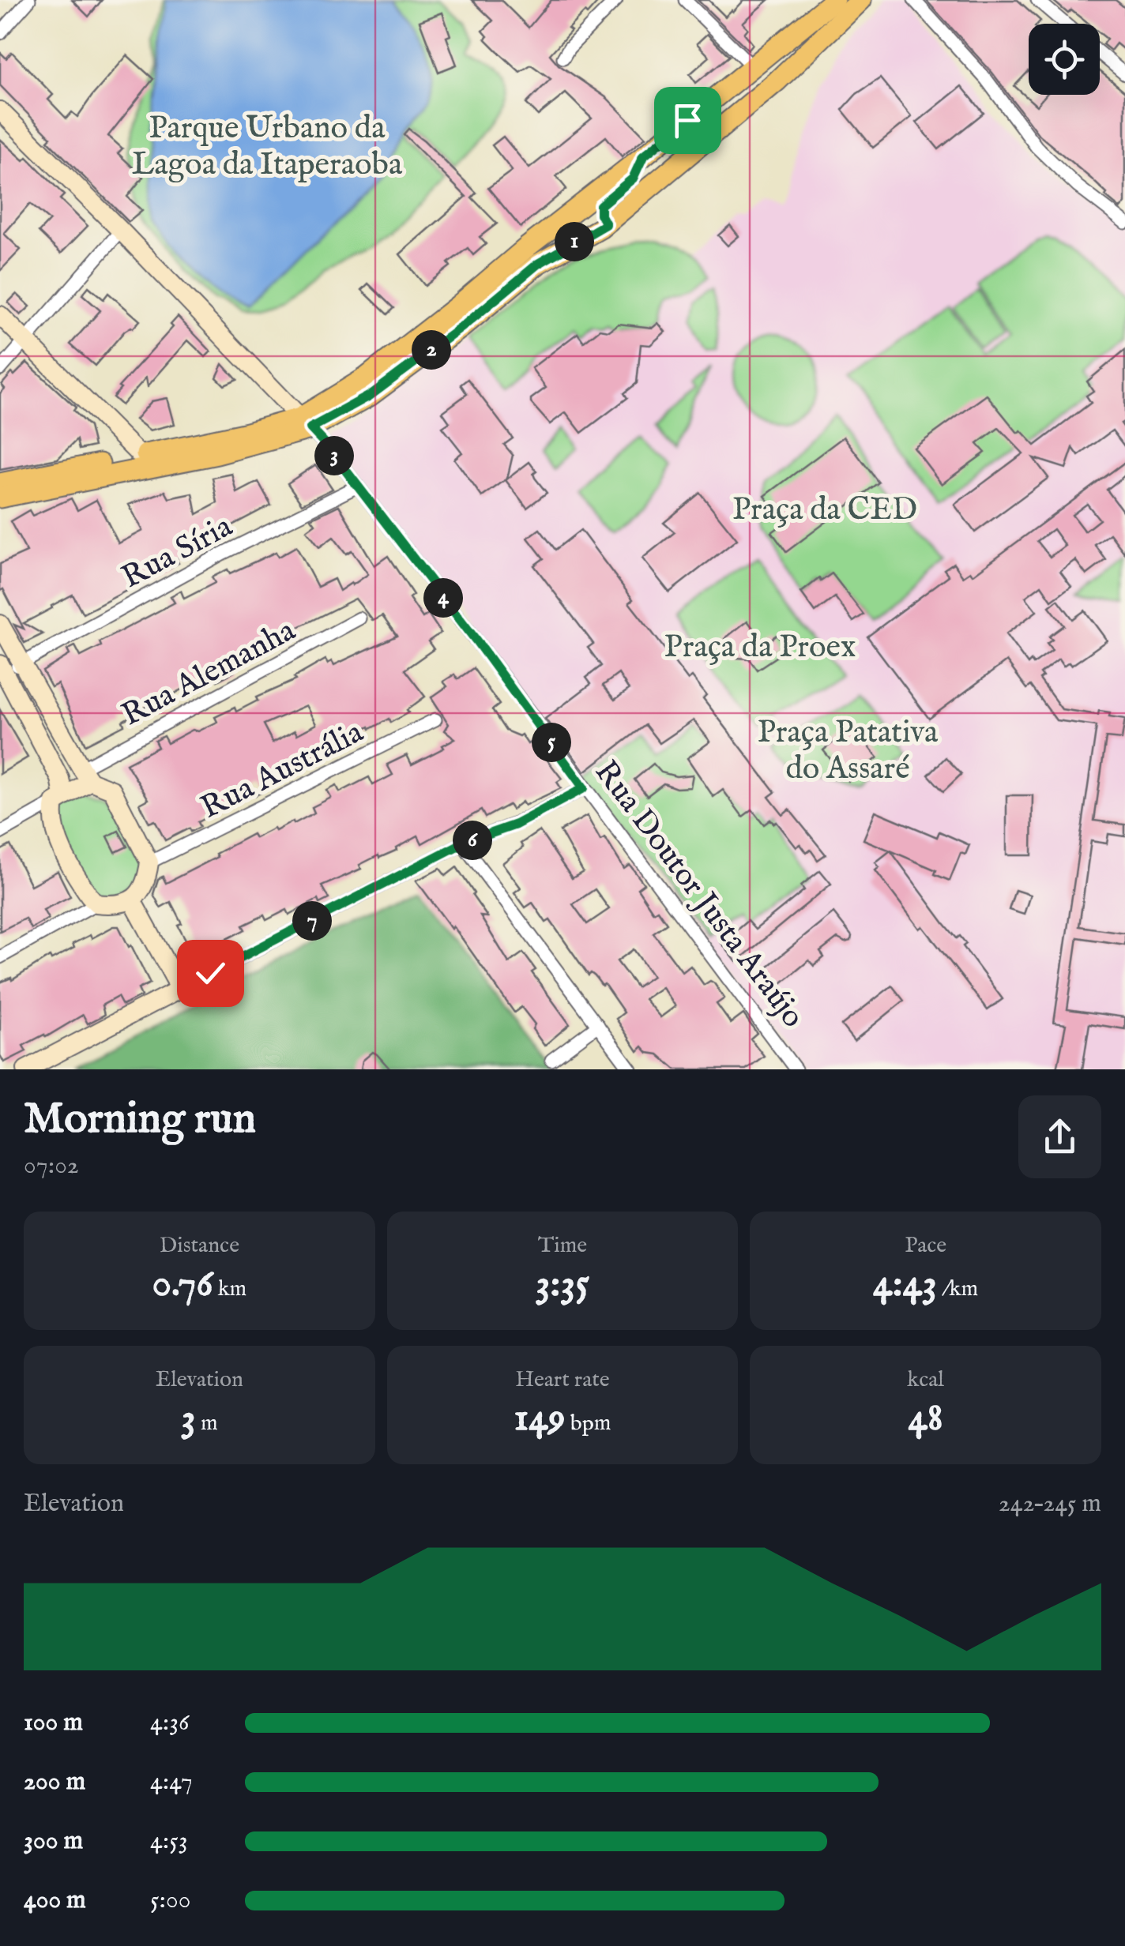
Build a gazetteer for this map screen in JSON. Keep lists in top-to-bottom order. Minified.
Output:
{"streets":{"street":["Rua Síria","Rua Alemanha","Rua Austrália","Rua Doutor Justa Araújo"]},"crossings":[["Rua Síria","Rua Doutor Justa Araújo"]],"parks":["Parque Urbano da Lagoa da Itaperaoba","Praça da CED","Praça da Proex","Praça Patativa do Assaré"],"page":{"pins":["1","2","3","4","5","6","7"],"heading":["Morning run","07:02"],"stats":[["Distance","0.76 km"],["Time","3:35"],["Pace","4:43 /km"],["Elevation","3 m"],["Heart rate","149 bpm"],["kcal","48"]],"chart":["Elevation","242–245 m"],"list":[{"name":"100 m","note":"4:36"},{"name":"200 m","note":"4:47"},{"name":"300 m","note":"4:53"},{"name":"400 m","note":"5:00"}]}}
